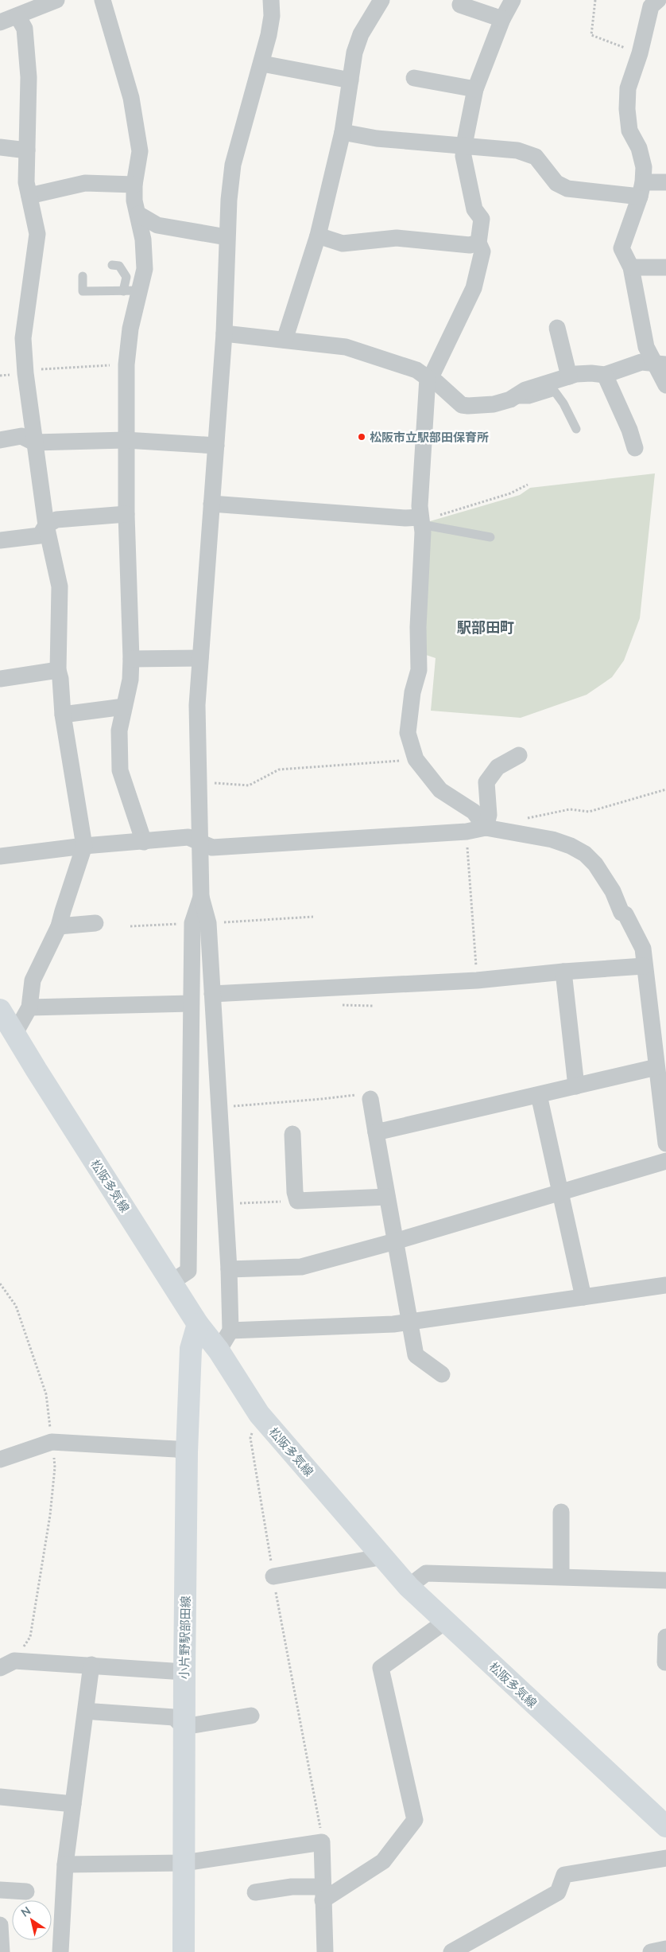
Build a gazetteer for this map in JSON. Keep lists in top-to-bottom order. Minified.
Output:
{"streets":{"main road":["松阪多気線","小片野駅部田線"]},"crossings":[["松阪多気線","小片野駅部田線"]],"districts":["駅部田町"],"places":["松阪市立駅部田保育所"],"north":"top left"}
